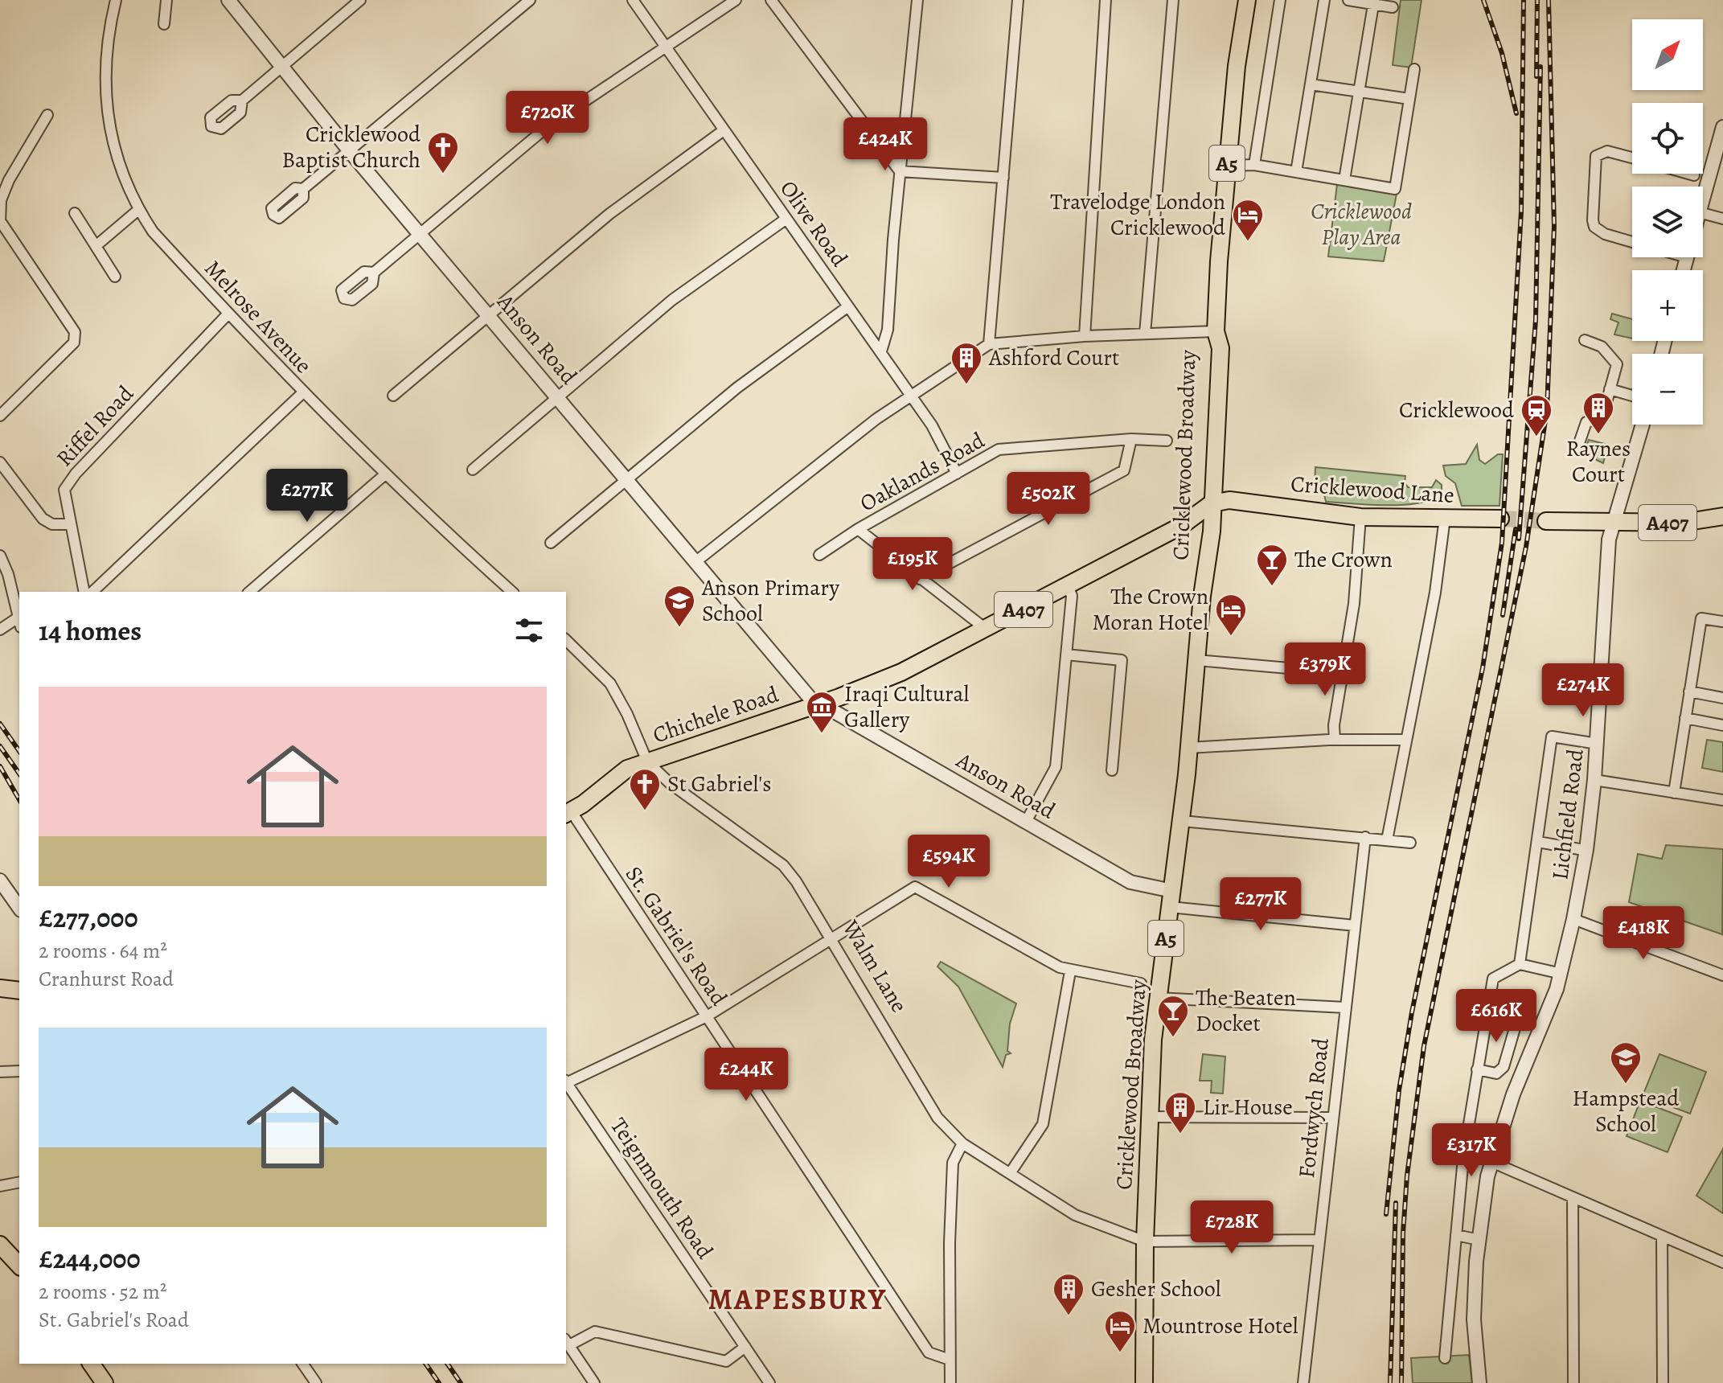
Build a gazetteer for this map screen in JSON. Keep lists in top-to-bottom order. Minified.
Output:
{"streets":{"main road":["A5","Cricklewood Broadway","Cricklewood Lane","A407","Chichele Road"],"street":["Olive Road","Melrose Avenue","Anson Road","Riffel Road","Oaklands Road","Lichfield Road","St. Gabriel's Road","Walm Lane","Fordwych Road","Teignmouth Road"]},"crossings":[["Olive Road","Oaklands Road"],["Melrose Avenue","Riffel Road"],["Anson Road","Cricklewood Broadway"],["Anson Road","Chichele Road"],["Cricklewood Broadway","Cricklewood Lane"],["Cricklewood Broadway","Chichele Road"],["Cricklewood Broadway","Walm Lane"],["Cricklewood Lane","Chichele Road"],["A407","Chichele Road"],["A407","Lichfield Road"],["A407","St. Gabriel's Road"],["A407","Walm Lane"],["Chichele Road","Walm Lane"]],"districts":["MAPESBURY"],"parks":["Cricklewood Play Area"],"places":{"church":["Cricklewood Baptist Church","St Gabriel's"],"hotel":["Travelodge London Cricklewood","The Crown Moran Hotel","Mountrose Hotel"],"building":["Ashford Court","Raynes Court","Lir House","Gesher School"],"station":["Cricklewood"],"bar":["The Crown","The Beaten Docket"],"school or university":["Anson Primary School","Hampstead School"],"museum":["Iraqi Cultural Gallery"]},"north":"top right","page":{"map_buttons":["+","−"],"price":["£720K","£424K","£277K","£502K","£195K","£379K","£274K","£594K","£277K","£418K","£616K","£244K","£317K","£728K"],"heading":"14 homes","list":[{"name":"£277,000","note":"2 rooms · 64 m² · Cranhurst Road"},{"name":"£244,000","note":"2 rooms · 52 m² · St. Gabriel's Road"}]}}
